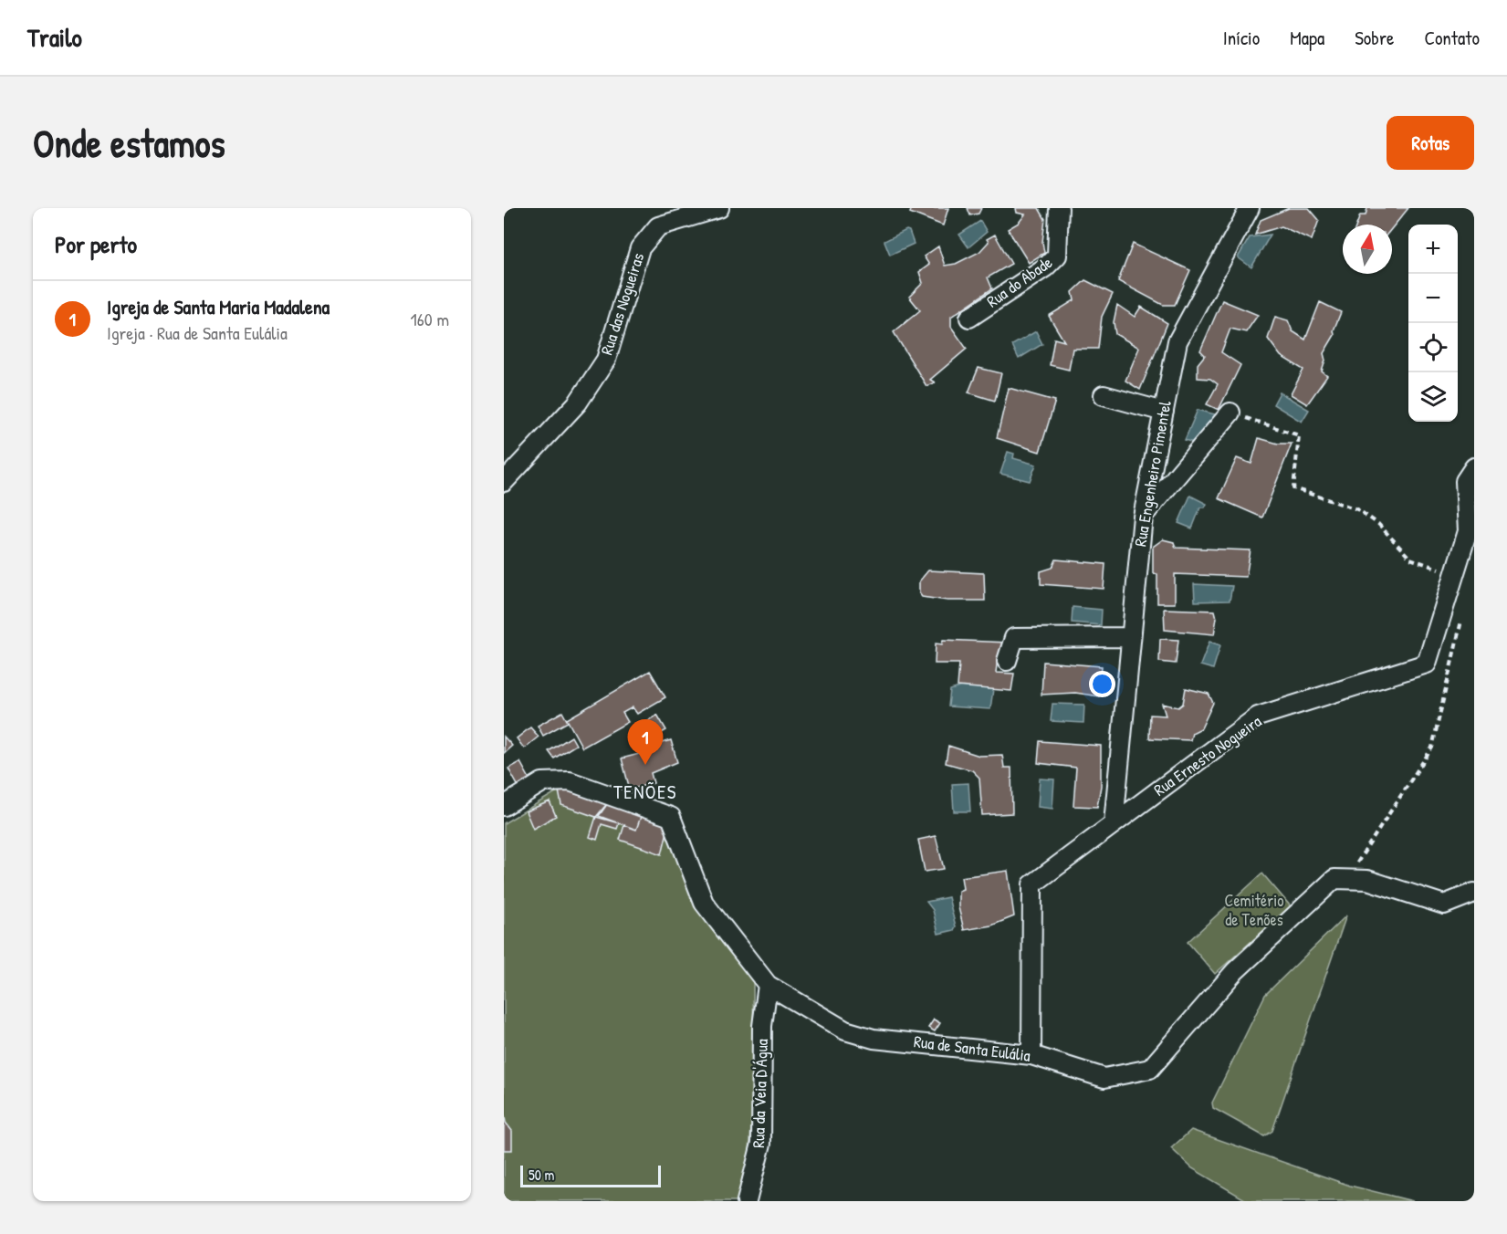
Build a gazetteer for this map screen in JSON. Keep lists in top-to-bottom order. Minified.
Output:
{"streets":{"street":["Rua do Abade","Rua das Nogueiras","Rua Engenheiro Pimentel","Rua Ernesto Nogueira","Rua de Santa Eulália","Rua da Veia D'Água"]},"crossings":[["Rua Engenheiro Pimentel","Rua Ernesto Nogueira"],["Rua Ernesto Nogueira","Rua de Santa Eulália"],["Rua de Santa Eulália","Rua da Veia D'Água"]],"districts":["TENÕES"],"parks":["Cemitério de Tenões"],"scale_bar":"50 m","north":"top","page":{"header":"Trailo","nav":["Início","Mapa","Sobre","Contato"],"buttons":"Rotas","title":"Onde estamos","heading":"Por perto","map_buttons":["+","−"],"list":[{"mark":"1","name":"Igreja de Santa Maria Madalena","note":"Igreja · Rua de Santa Eulália","value":"160 m"}],"pins":"1","scale":"50 m"}}
